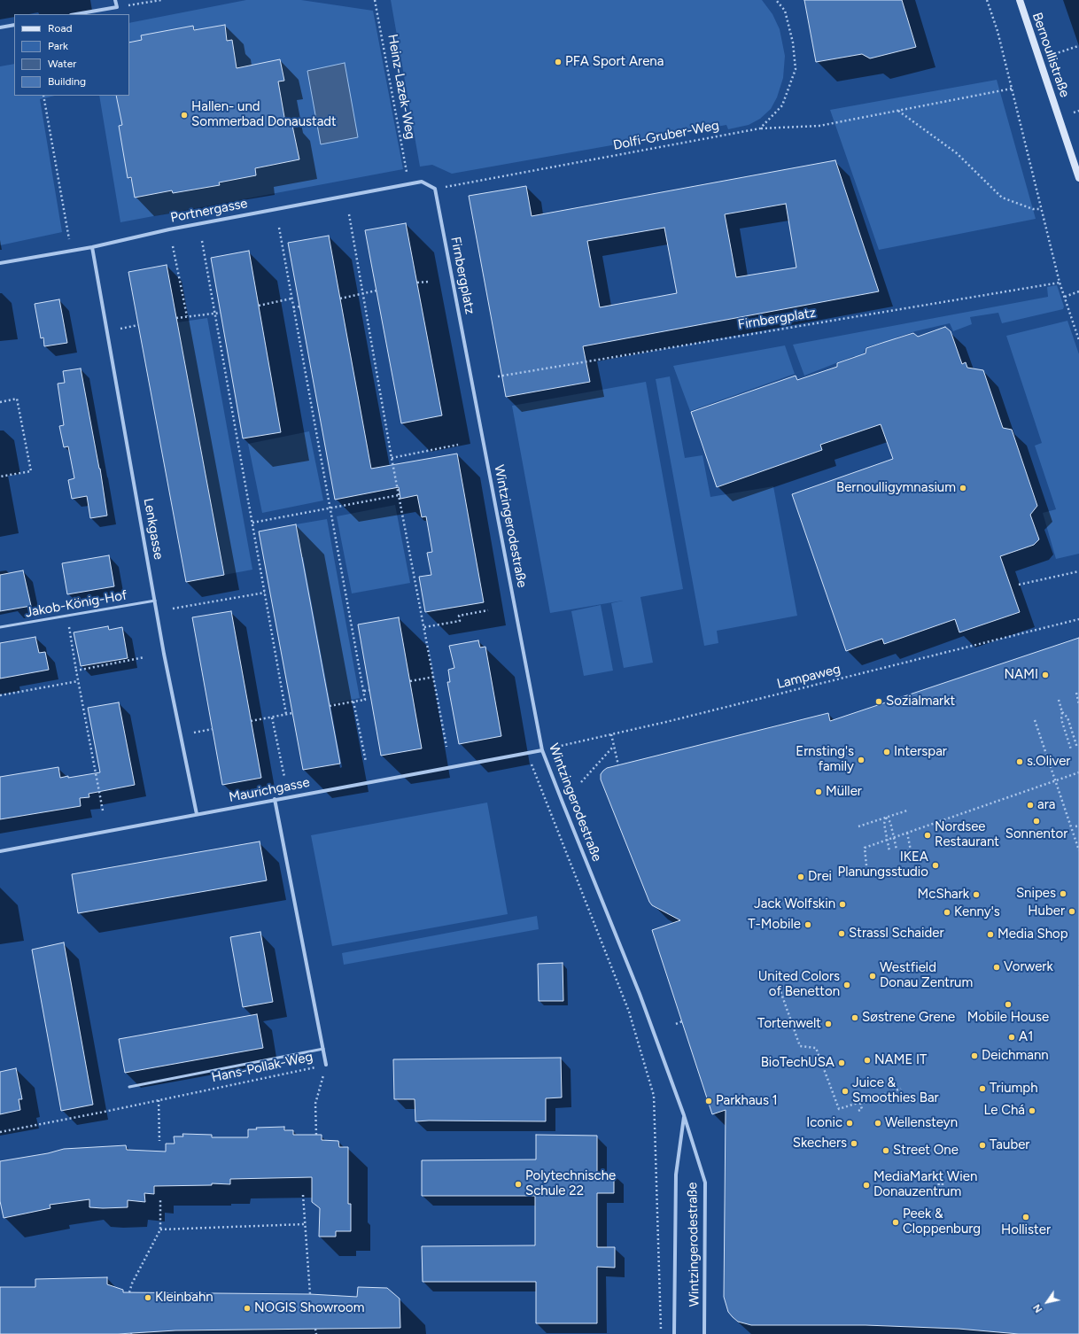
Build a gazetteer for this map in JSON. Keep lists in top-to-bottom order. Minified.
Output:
{"streets":{"street":["Bernoullistraße","Portnergasse","Firnbergplatz","Wintzingerodestraße","Lenkgasse","Maurichgasse","Hans-Pollak-Weg"],"lane":["Jakob-König-Hof"],"path":["Heinz-Lazek-Weg","Dolfi-Gruber-Weg","Lampaweg"]},"crossings":[["Dolfi-Gruber-Weg","Portnergasse"],["Dolfi-Gruber-Weg","Firnbergplatz"],["Portnergasse","Firnbergplatz"],["Portnergasse","Lenkgasse"],["Firnbergplatz","Wintzingerodestraße"],["Wintzingerodestraße","Lampaweg"],["Wintzingerodestraße","Maurichgasse"],["Lenkgasse","Jakob-König-Hof"],["Lenkgasse","Maurichgasse"],["Lampaweg","Maurichgasse"],["Maurichgasse","Hans-Pollak-Weg"]],"places":["PFA Sport Arena","Hallen- und Sommerbad Donaustadt","Bernoulligymnasium","NAMI","Sozialmarkt","Interspar","Ernsting's family","s.Oliver","Müller","ara","Sonnentor","Nordsee Restaurant","IKEA Planungsstudio","Drei","Snipes","McShark","Jack Wolfskin","Huber","Kenny's","T-Mobile","Strassl Schaider","Media Shop","Vorwerk","Westfield Donau Zentrum","United Colors of Benetton","Mobile House","Søstrene Grene","Tortenwelt","A1","Deichmann","NAME IT","BioTechUSA","Triumph","Juice & Smoothies Bar","Parkhaus 1","Le Chá","Iconic","Wellensteyn","Skechers","Tauber","Street One","Polytechnische Schule 22","MediaMarkt Wien Donauzentrum","Hollister","Peek & Cloppenburg","Kleinbahn","NOGIS Showroom"],"legend":["Road","Park","Water","Building"],"north":"bottom left"}
